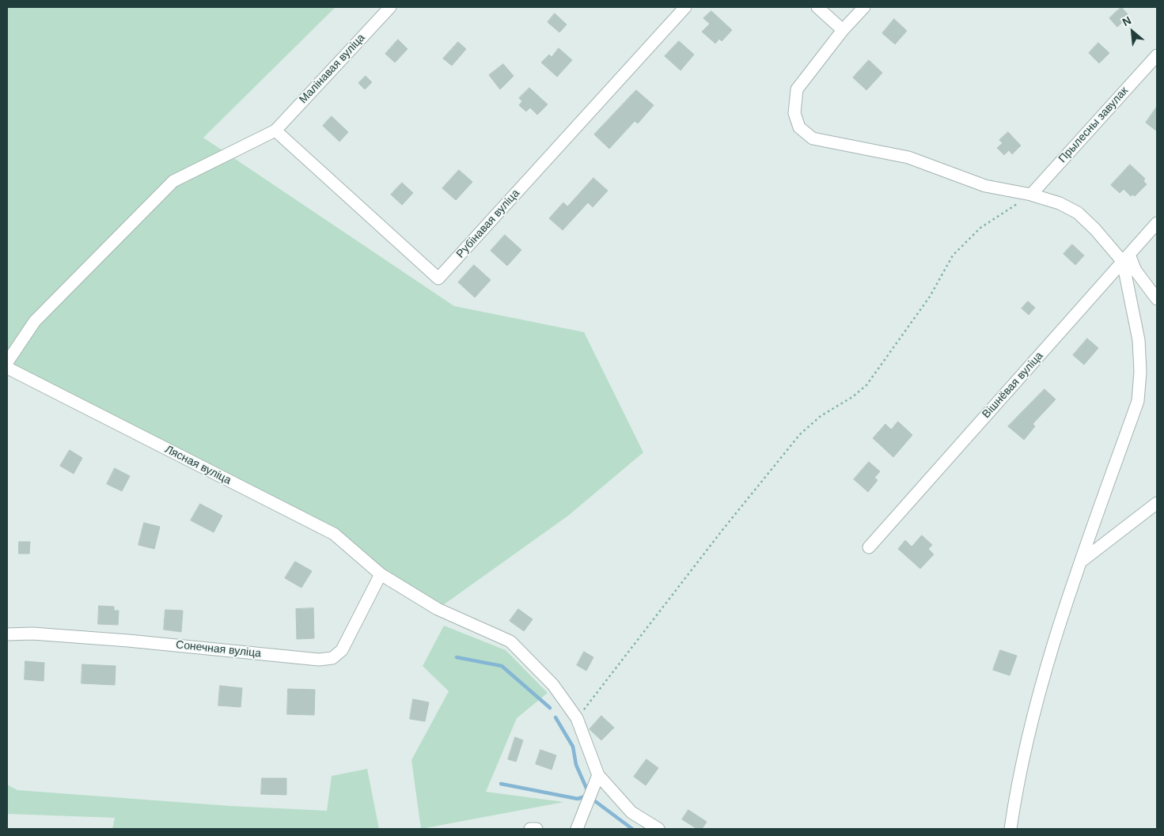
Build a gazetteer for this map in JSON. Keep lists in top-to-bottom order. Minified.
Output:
{"streets":{"street":["Малінавая вуліца","Прылесны завулак","Рубінавая вуліца","Вішнёвая вуліца","Лясная вуліца","Сонечная вуліца"]},"crossings":[["Малінавая вуліца","Рубінавая вуліца"],["Лясная вуліца","Сонечная вуліца"]],"north":"top left"}
